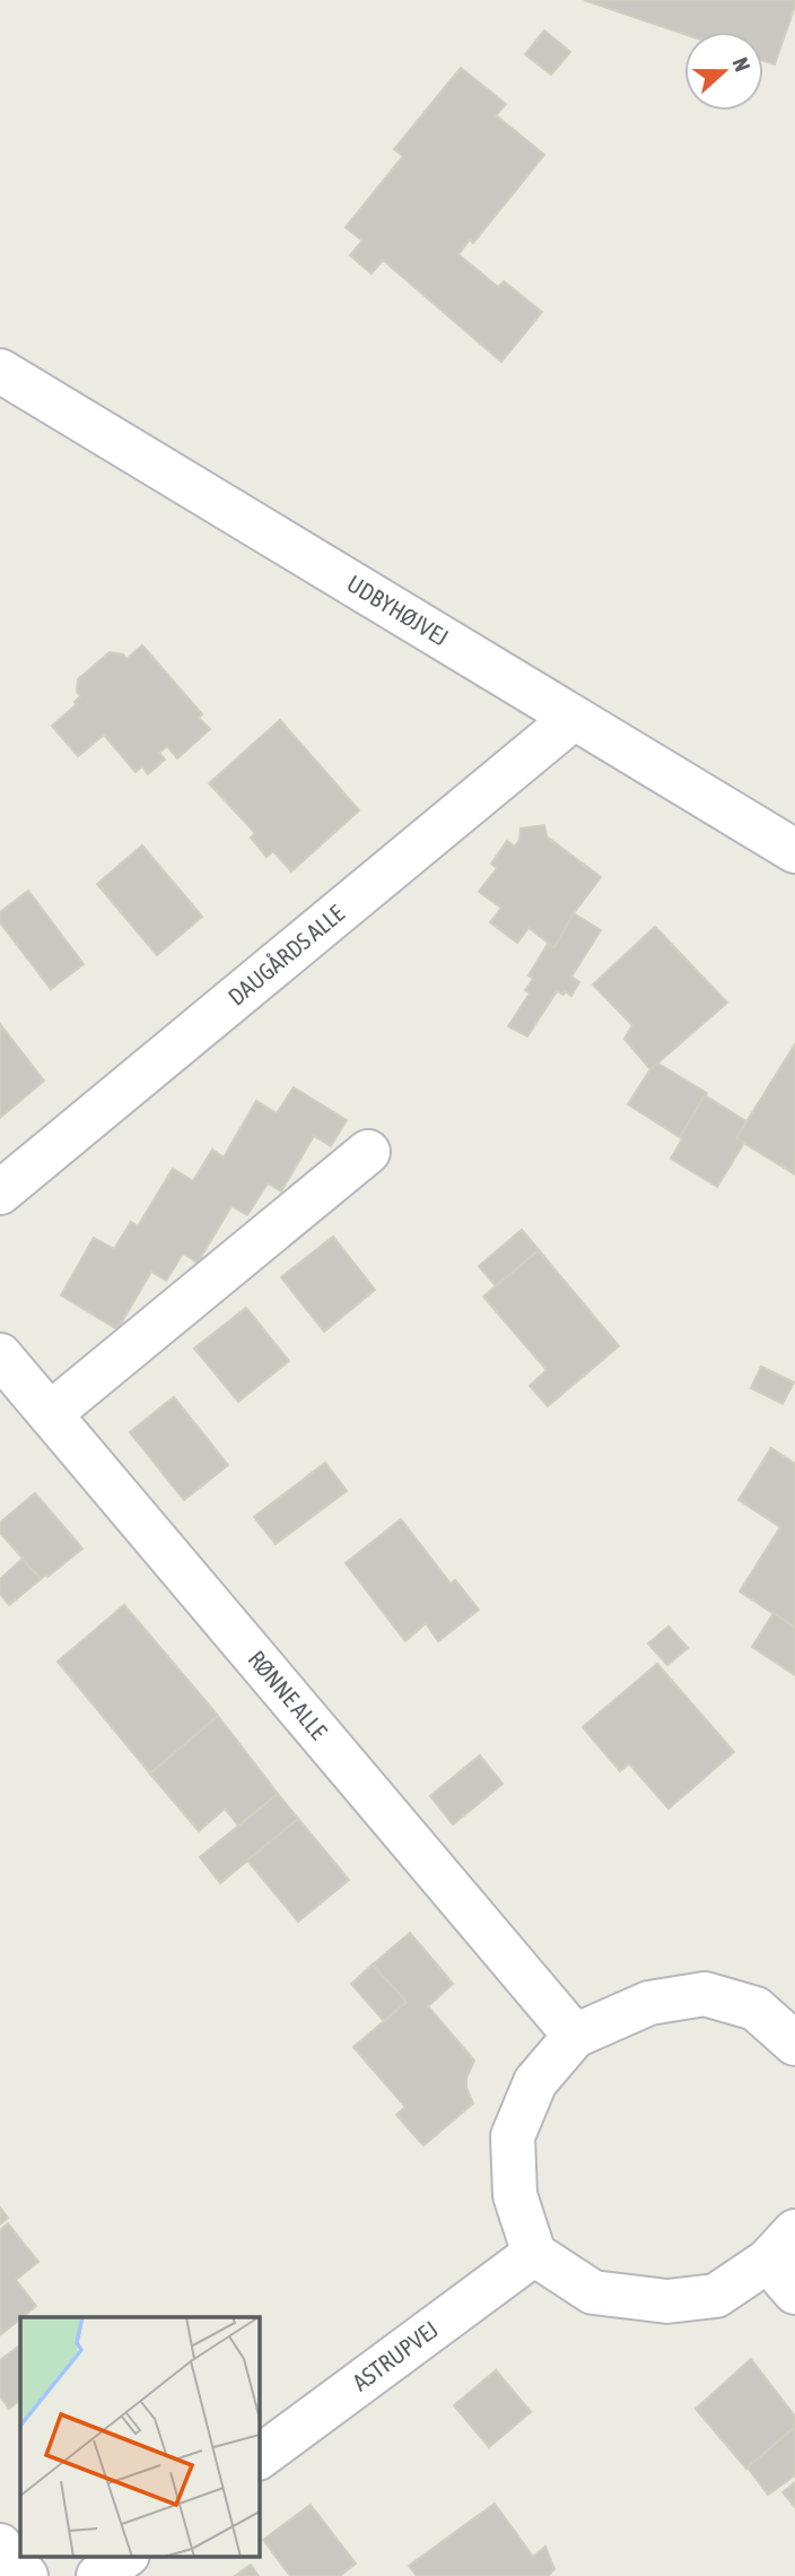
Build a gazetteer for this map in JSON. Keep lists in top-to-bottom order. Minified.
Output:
{"streets":{"street":["UDBYHØJVEJ","DAUGÅRDS ALLE","RØNNE ALLE","ASTRUPVEJ"]},"crossings":[["UDBYHØJVEJ","DAUGÅRDS ALLE"]],"north":"right"}
